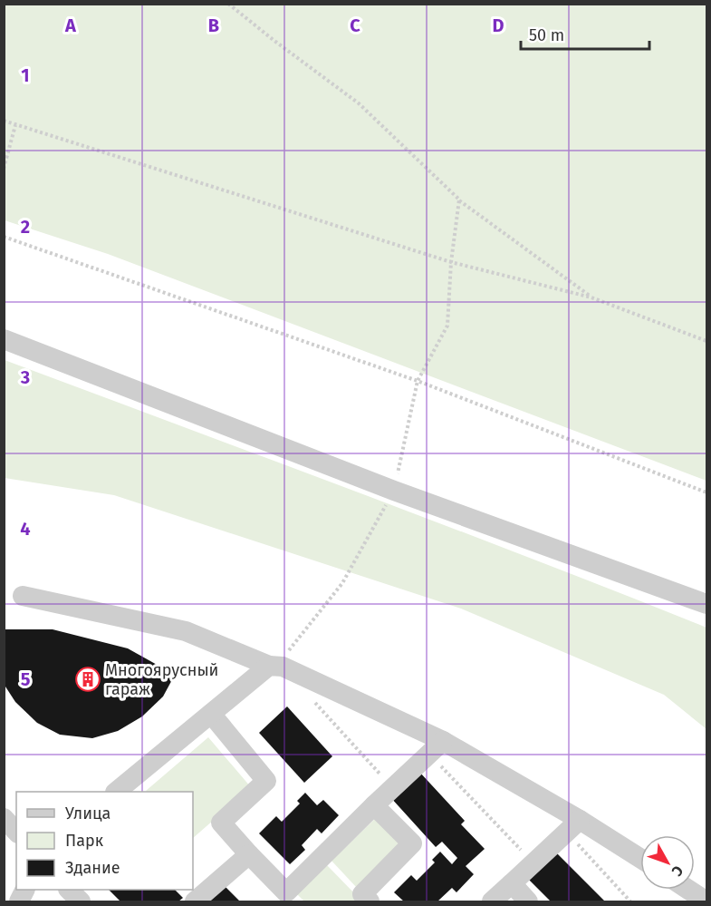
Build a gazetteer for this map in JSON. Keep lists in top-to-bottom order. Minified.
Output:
{"places":{"building":["Многоярусный гараж"]},"legend":["Улица","Парк","Здание"],"scale_bar":"50 m","north":"bottom right","grid":{"columns":["A","B","C","D"],"rows":["1","2","3","4","5"]}}
